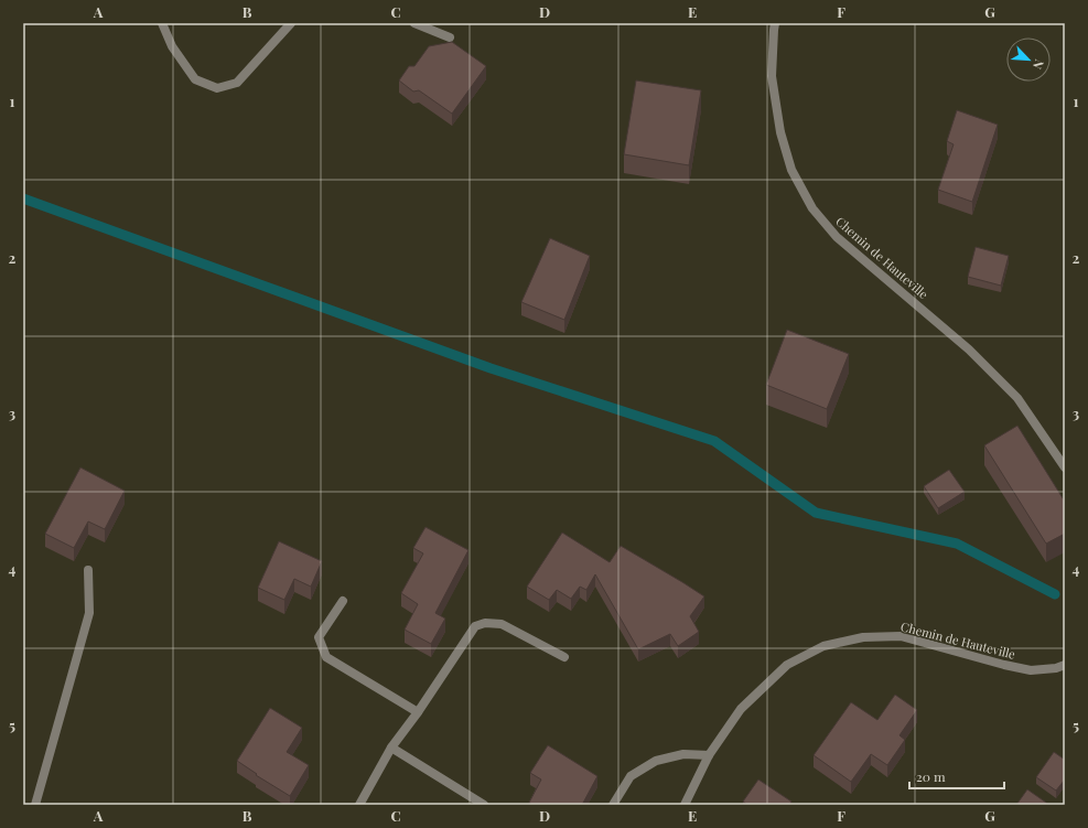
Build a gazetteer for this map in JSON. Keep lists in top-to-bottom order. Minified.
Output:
{"streets":{"street":["Chemin de Hauteville"]},"scale_bar":"20 m","north":"bottom right","grid":{"columns":["A","B","C","D","E","F","G"],"rows":["1","2","3","4","5"]}}
